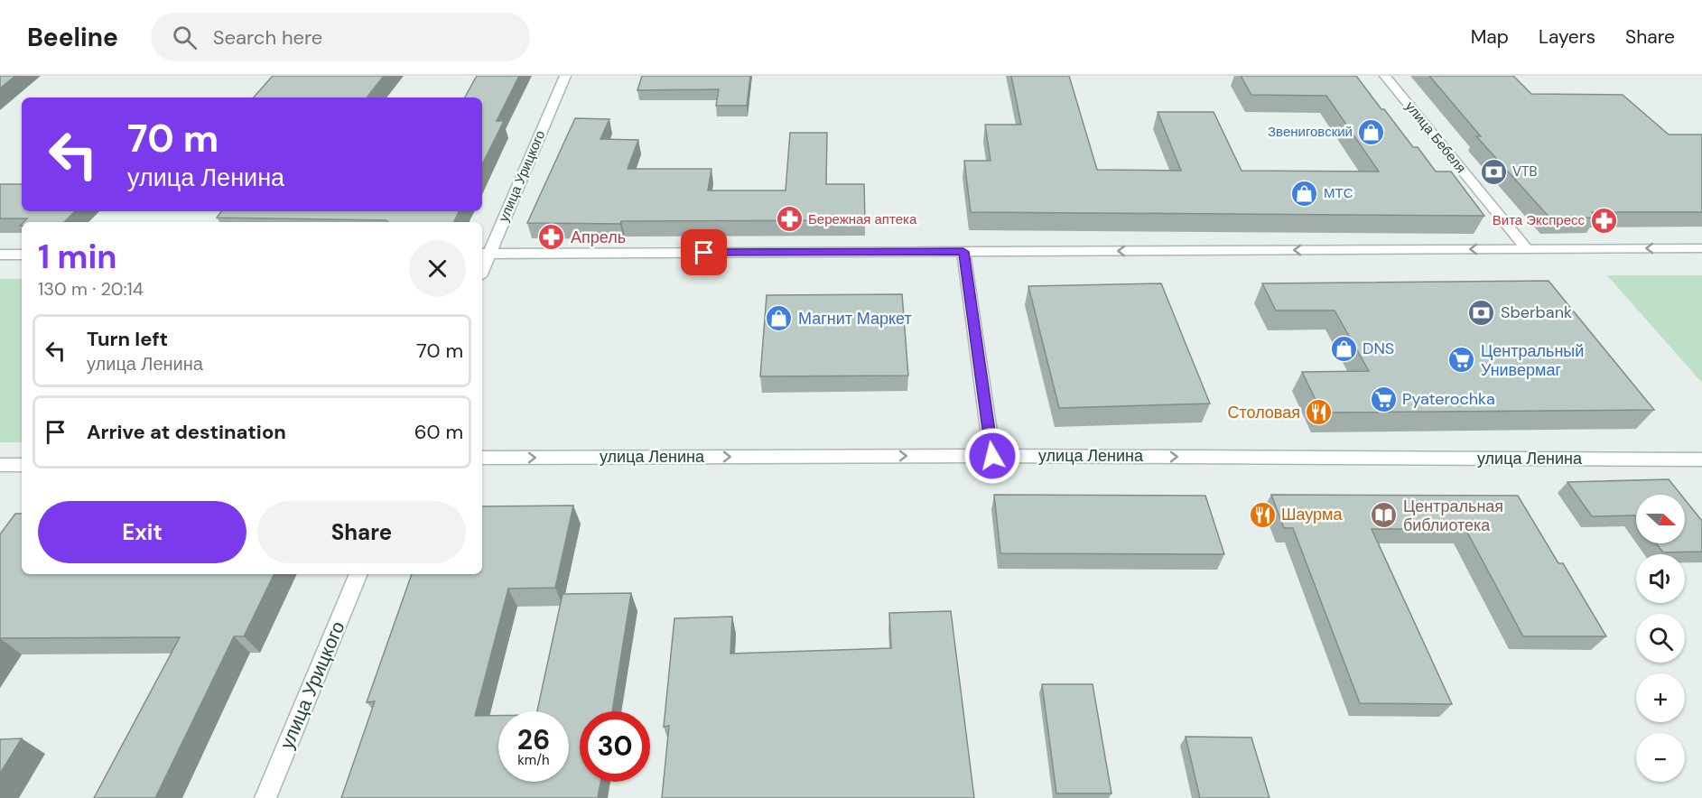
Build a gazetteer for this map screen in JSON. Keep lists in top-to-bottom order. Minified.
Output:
{"streets":{"street":["улица Бебеля","улица Урицкого","улица Ленина"]},"one_way":["улица Ленина"],"places":{"shop":["Звениговский","МТС","Магнит Маркет","DNS"],"bank":["VTB","Sberbank"],"pharmacy":["Бережная аптека","Вита Экспресс","Апрель"],"supermarket":["Центральный Универмаг","Pyaterochka"],"restaurant":["Столовая","Шаурма"],"library":["Центральная библиотека"]},"north":"right","page":{"header":"Beeline","search":"Search here","nav":["Map","Layers","Share"],"turn":["70 m","улица Ленина"],"heading":["1 min","130 m · 20:14"],"list":[{"name":"Turn left","note":"улица Ленина","value":"70 m"},{"name":"Arrive at destination","value":"60 m"}],"buttons":["Exit","Share"],"map_buttons":["+","−"],"speed":"26 km/h","limit":"30"}}
